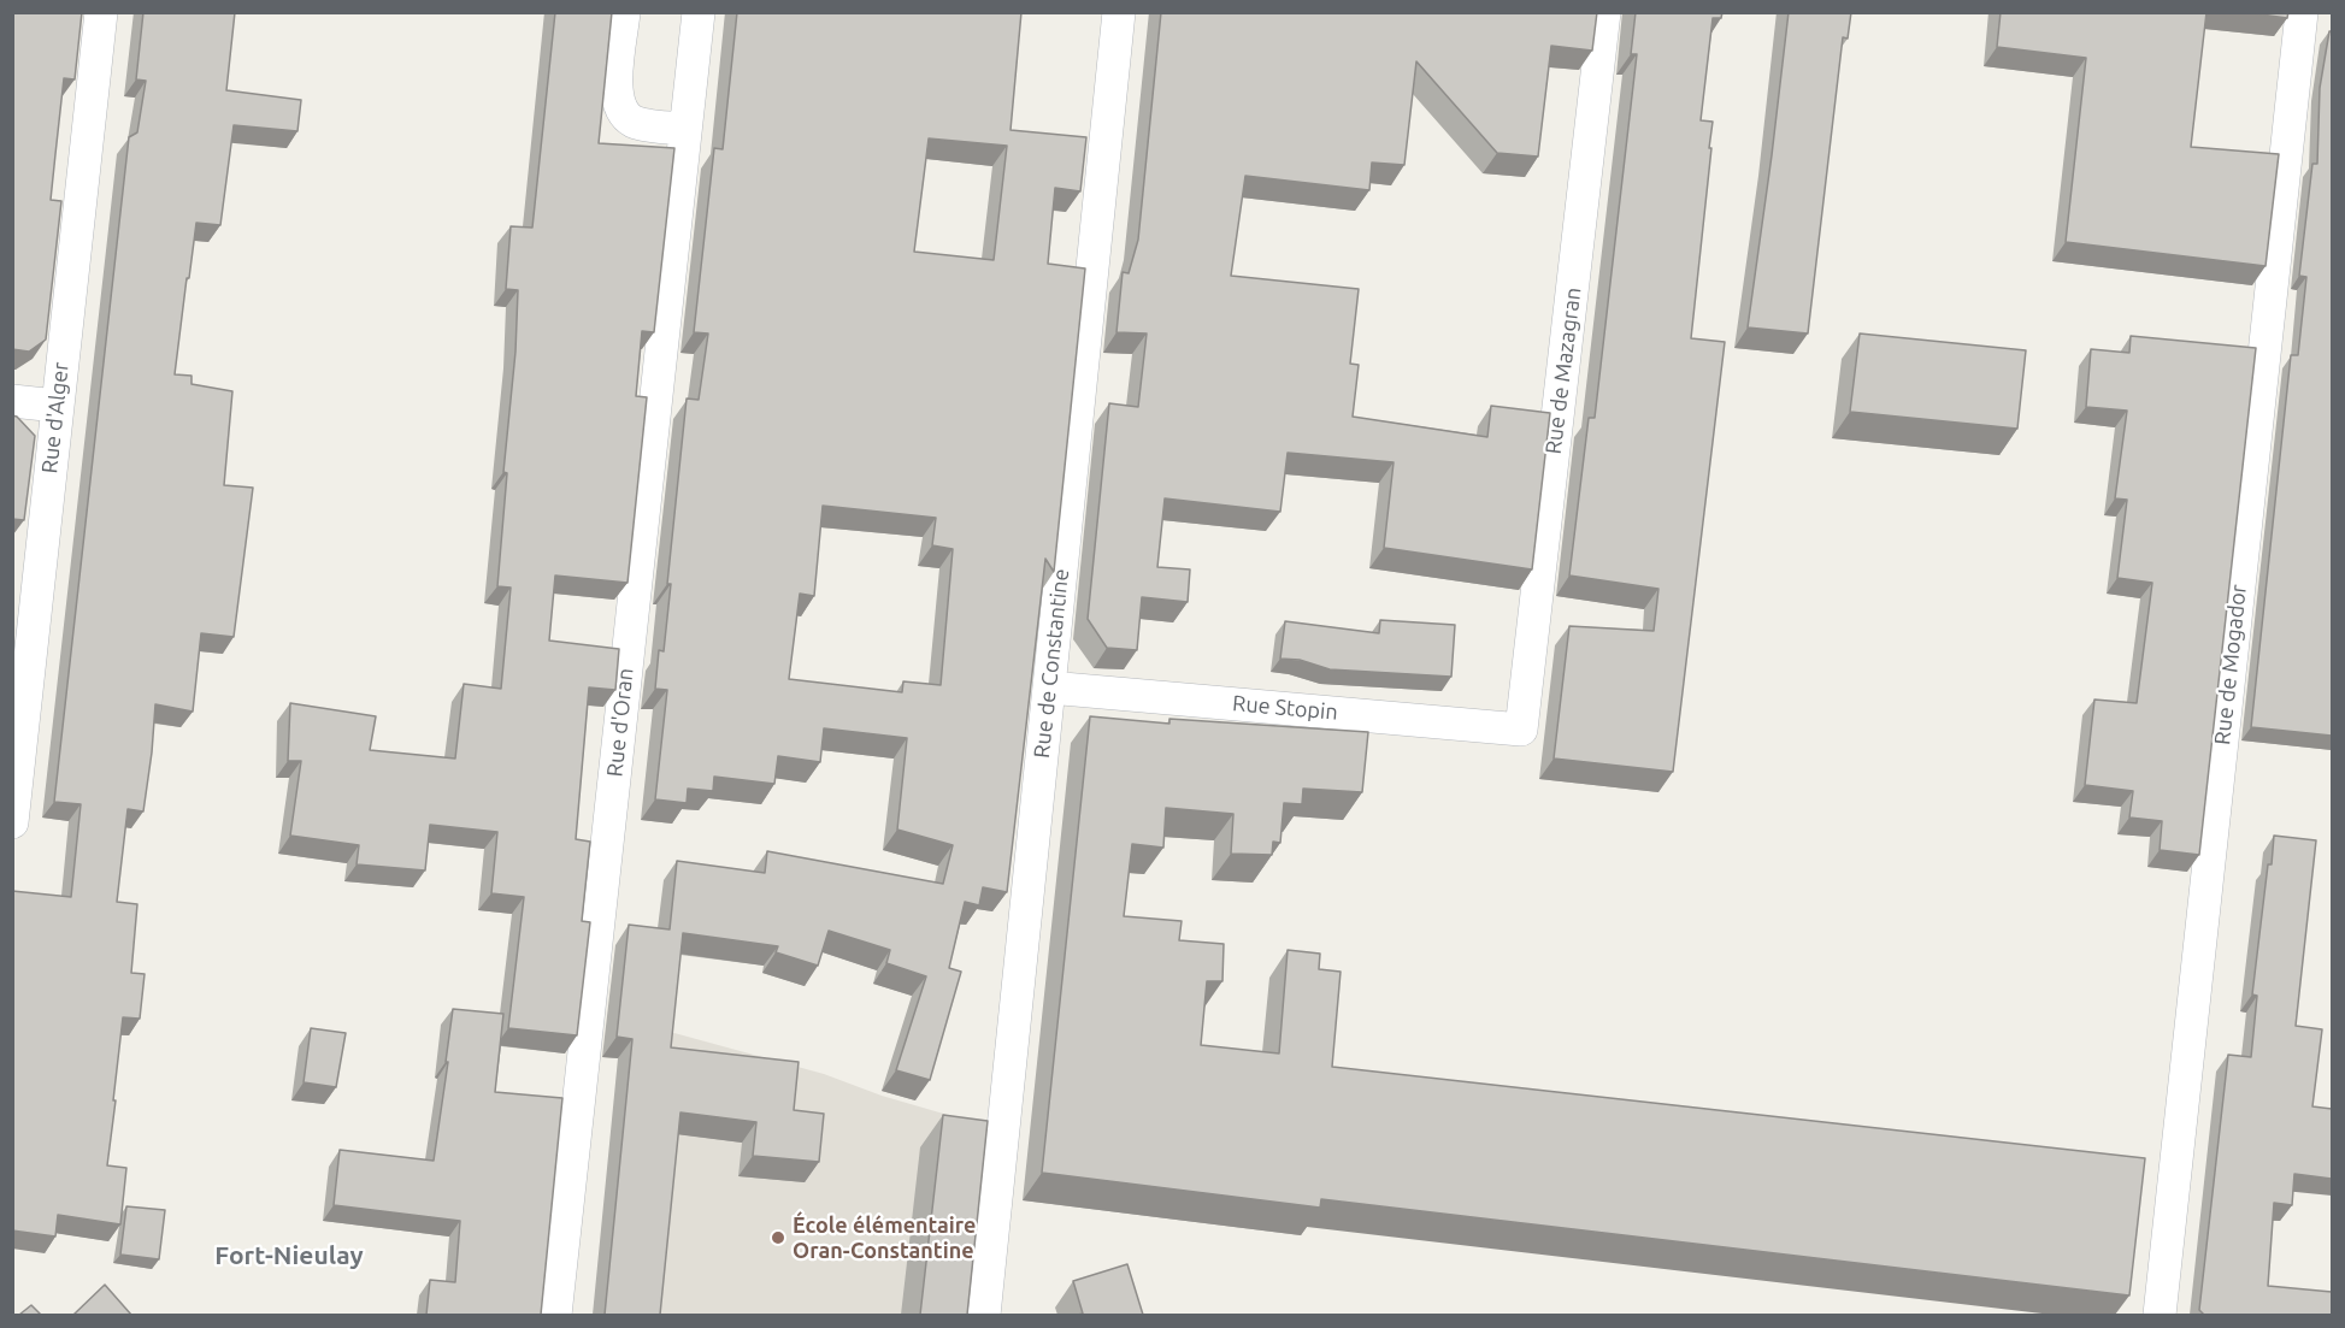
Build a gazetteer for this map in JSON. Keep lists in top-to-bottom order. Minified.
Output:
{"streets":{"street":["Rue de Mazagran","Rue d'Alger","Rue de Constantine","Rue de Mogador","Rue Stopin","Rue d'Oran"]},"crossings":[["Rue de Mazagran","Rue Stopin"],["Rue de Constantine","Rue Stopin"]],"districts":["Fort-Nieulay"],"places":["École élémentaire Oran-Constantine"]}
